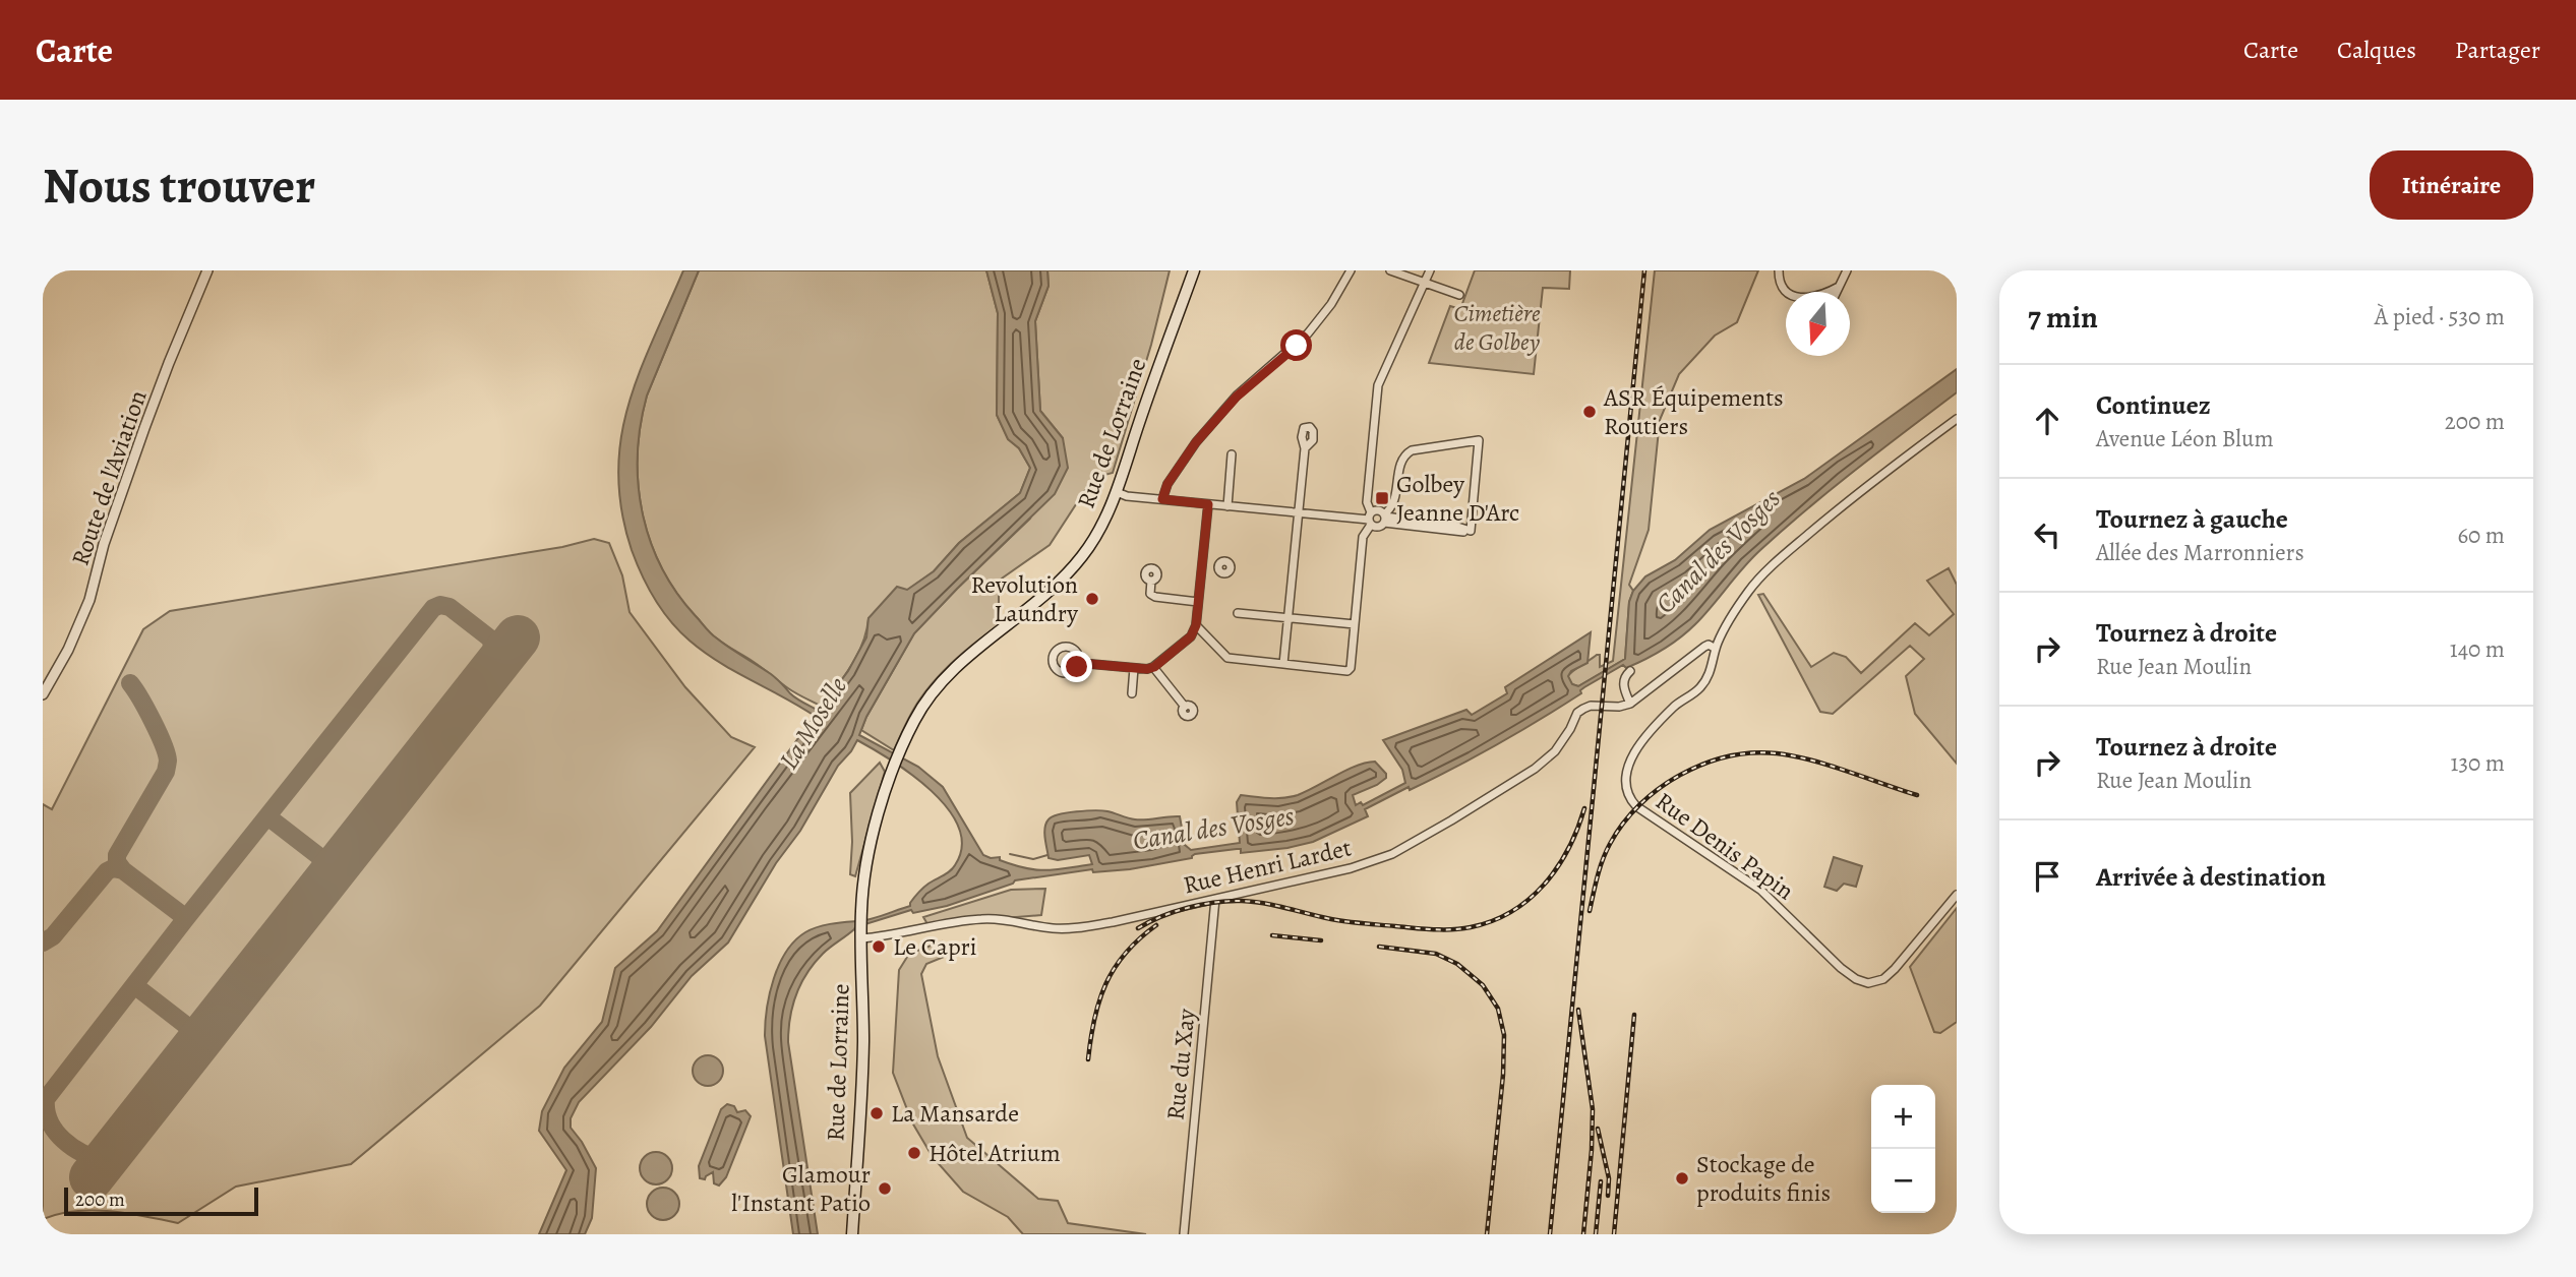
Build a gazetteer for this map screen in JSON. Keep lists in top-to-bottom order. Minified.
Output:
{"streets":{"main road":["Rue de Lorraine"],"street":["Route de l'Aviation","Rue Denis Papin","Rue Henri Lardet","Rue du Xay"]},"crossings":[["Rue de Lorraine","Rue Henri Lardet"],["Rue Henri Lardet","Rue du Xay"]],"water":["Canal des Vosges","La Moselle"],"parks":["Cimetière de Golbey"],"places":{"other":["ASR Équipements Routiers","Revolution Laundry","Le Capri","La Mansarde","Hôtel Atrium","Stockage de produits finis","Glamour l'Instant Patio"],"transit":["Golbey Jeanne D'Arc"]},"scale_bar":"200 m","north":"bottom","page":{"header":"Carte","nav":["Carte","Calques","Partager"],"buttons":"Itinéraire","title":"Nous trouver","heading":["7 min","À pied · 530 m"],"list":[["Continuez","Avenue Léon Blum","200 m"],["Tournez à gauche","Allée des Marronniers","60 m"],["Tournez à droite","Rue Jean Moulin","140 m"],["Tournez à droite","Rue Jean Moulin","130 m"],"Arrivée à destination"],"map_buttons":["+","−"],"scale":"200 m"}}
